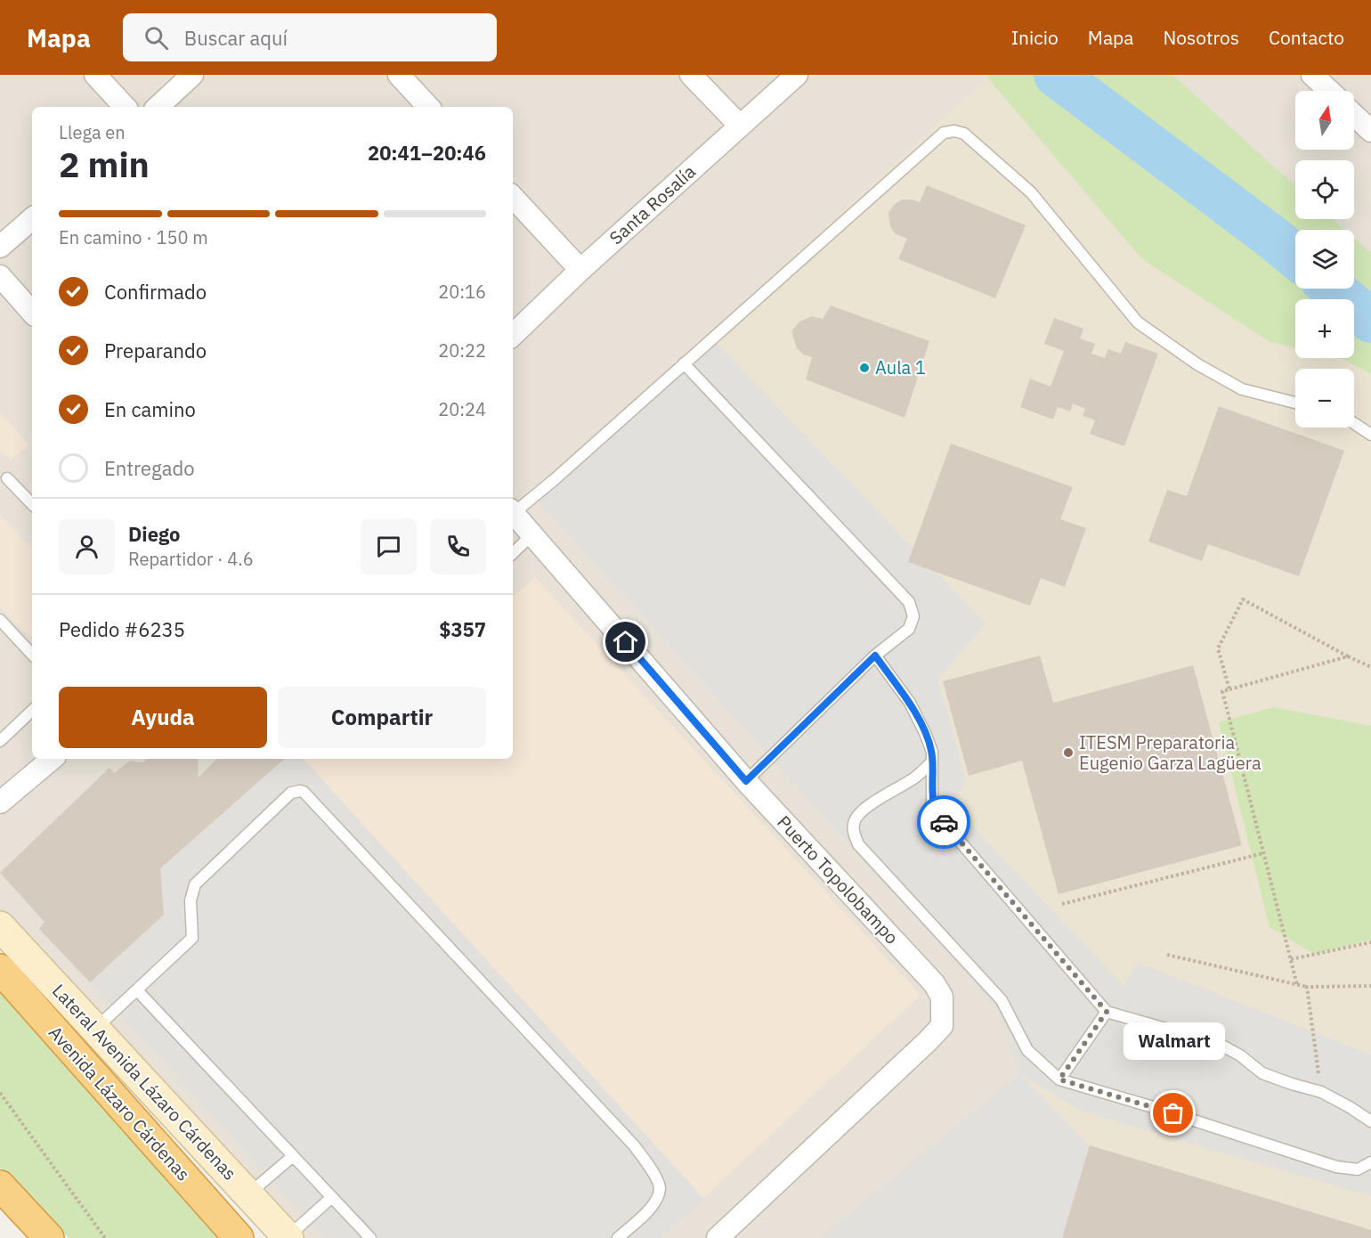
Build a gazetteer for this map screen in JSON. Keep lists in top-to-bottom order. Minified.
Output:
{"streets":{"highway":["Avenida Lázaro Cárdenas"],"main road":["Lateral Avenida Lázaro Cárdenas"],"street":["Santa Rosalía","Puerto Topolobampo"]},"places":["Aula 1","ITESM Preparatoria Eugenio Garza Lagüera","Walmart"],"north":"top","page":{"header":"Mapa","search":"Buscar aquí","nav":["Inicio","Mapa","Nosotros","Contacto"],"map_buttons":["+","−"],"heading":["2 min","Llega en","20:41–20:46"],"panel":["Diego","Repartidor · 4.6","Pedido #6235","$357"],"bar":"En camino · 150 m","list":[["Confirmado","20:16"],["Preparando","20:22"],["En camino","20:24"],"Entregado"],"buttons":["Ayuda","Compartir"],"bubble":"Walmart"}}
